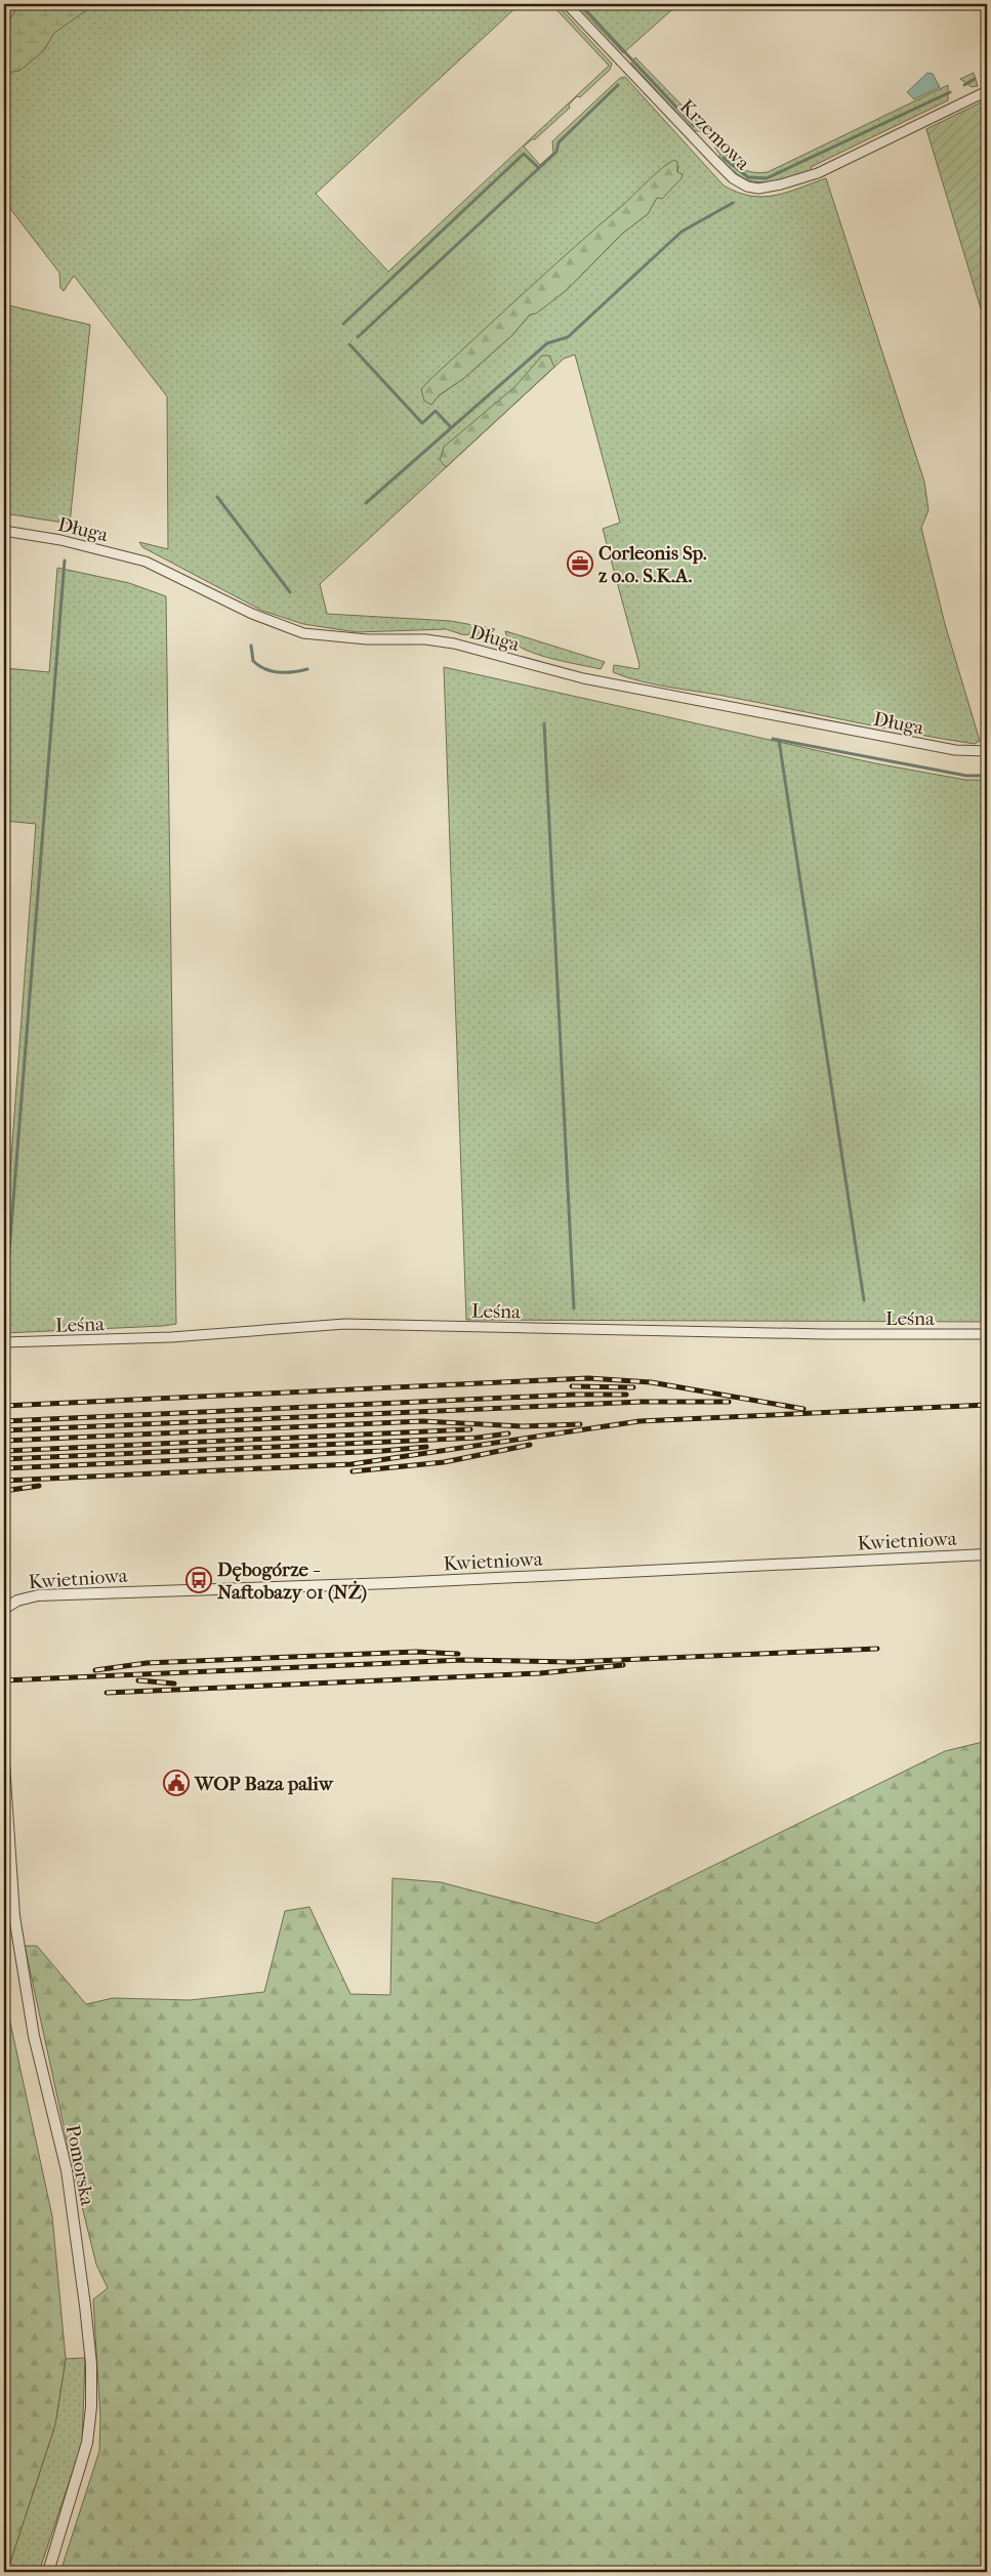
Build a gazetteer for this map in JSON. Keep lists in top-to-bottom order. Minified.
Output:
{"streets":{"street":["Krzemowa","Długa","Leśna","Kwietniowa","Pomorska"]},"places":{"office":["Corleonis Sp. z o.o. S.K.A."],"bus stop":["Dębogórze - Naftobazy 01 (NŻ)"],"public building":["WOP Baza paliw"]}}
